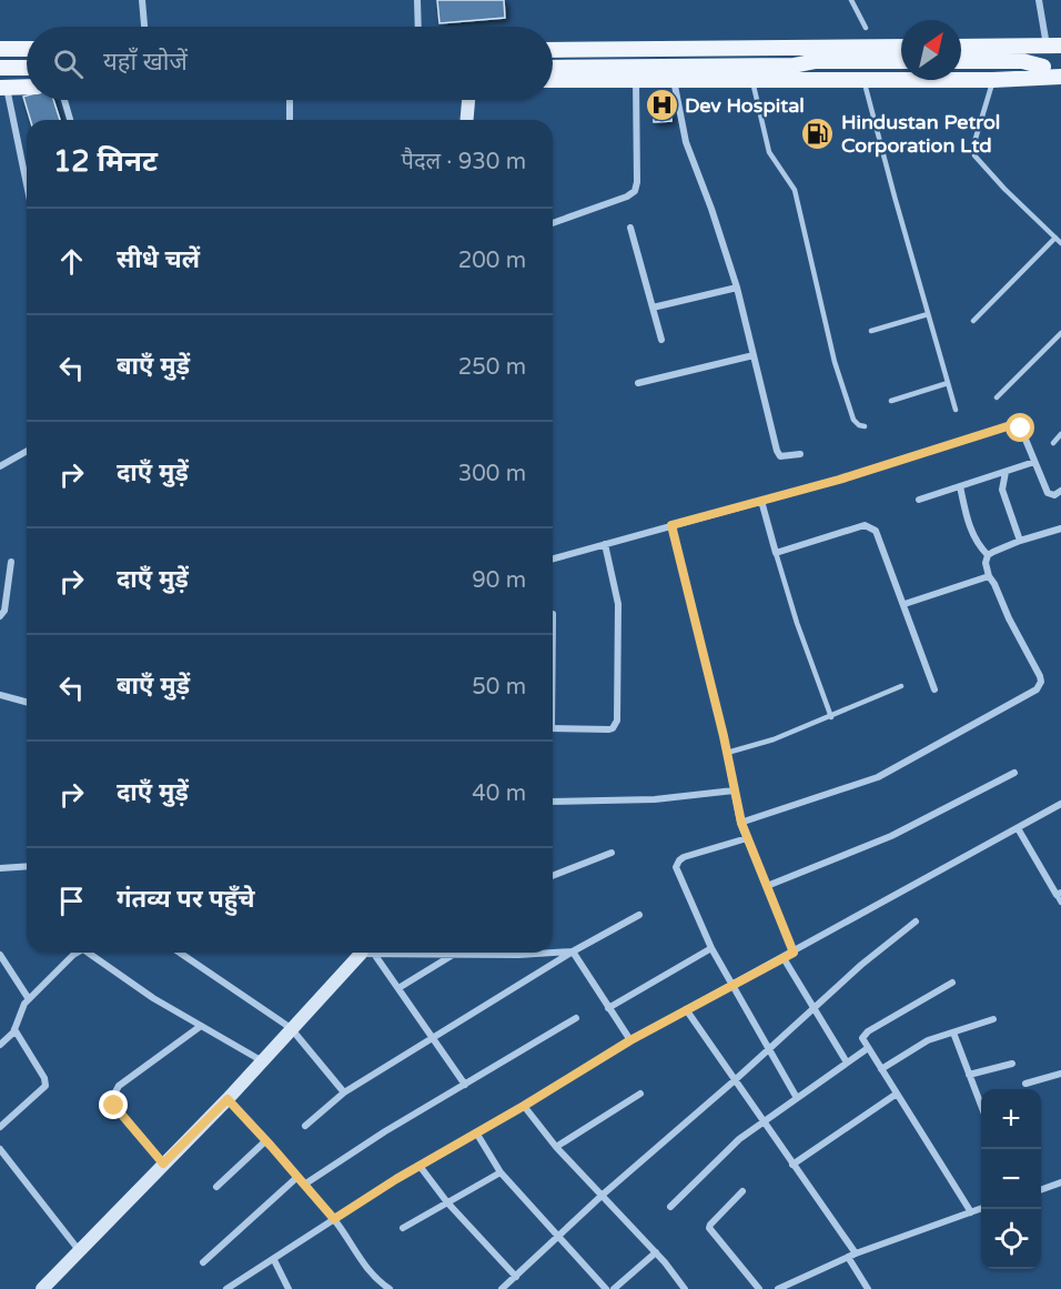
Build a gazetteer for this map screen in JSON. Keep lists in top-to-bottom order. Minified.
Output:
{"places":{"hospital":["Dev Hospital"],"fuel station":["Hindustan Petrol Corporation Ltd"]},"north":"top right","page":{"search":"यहाँ खोजें","heading":["12 मिनट","पैदल · 930 m"],"list":[["सीधे चलें","200 m"],["बाएँ मुड़ें","250 m"],["दाएँ मुड़ें","300 m"],["दाएँ मुड़ें","90 m"],["बाएँ मुड़ें","50 m"],["दाएँ मुड़ें","40 m"],"गंतव्य पर पहुँचे"],"map_buttons":["+","−"]}}
